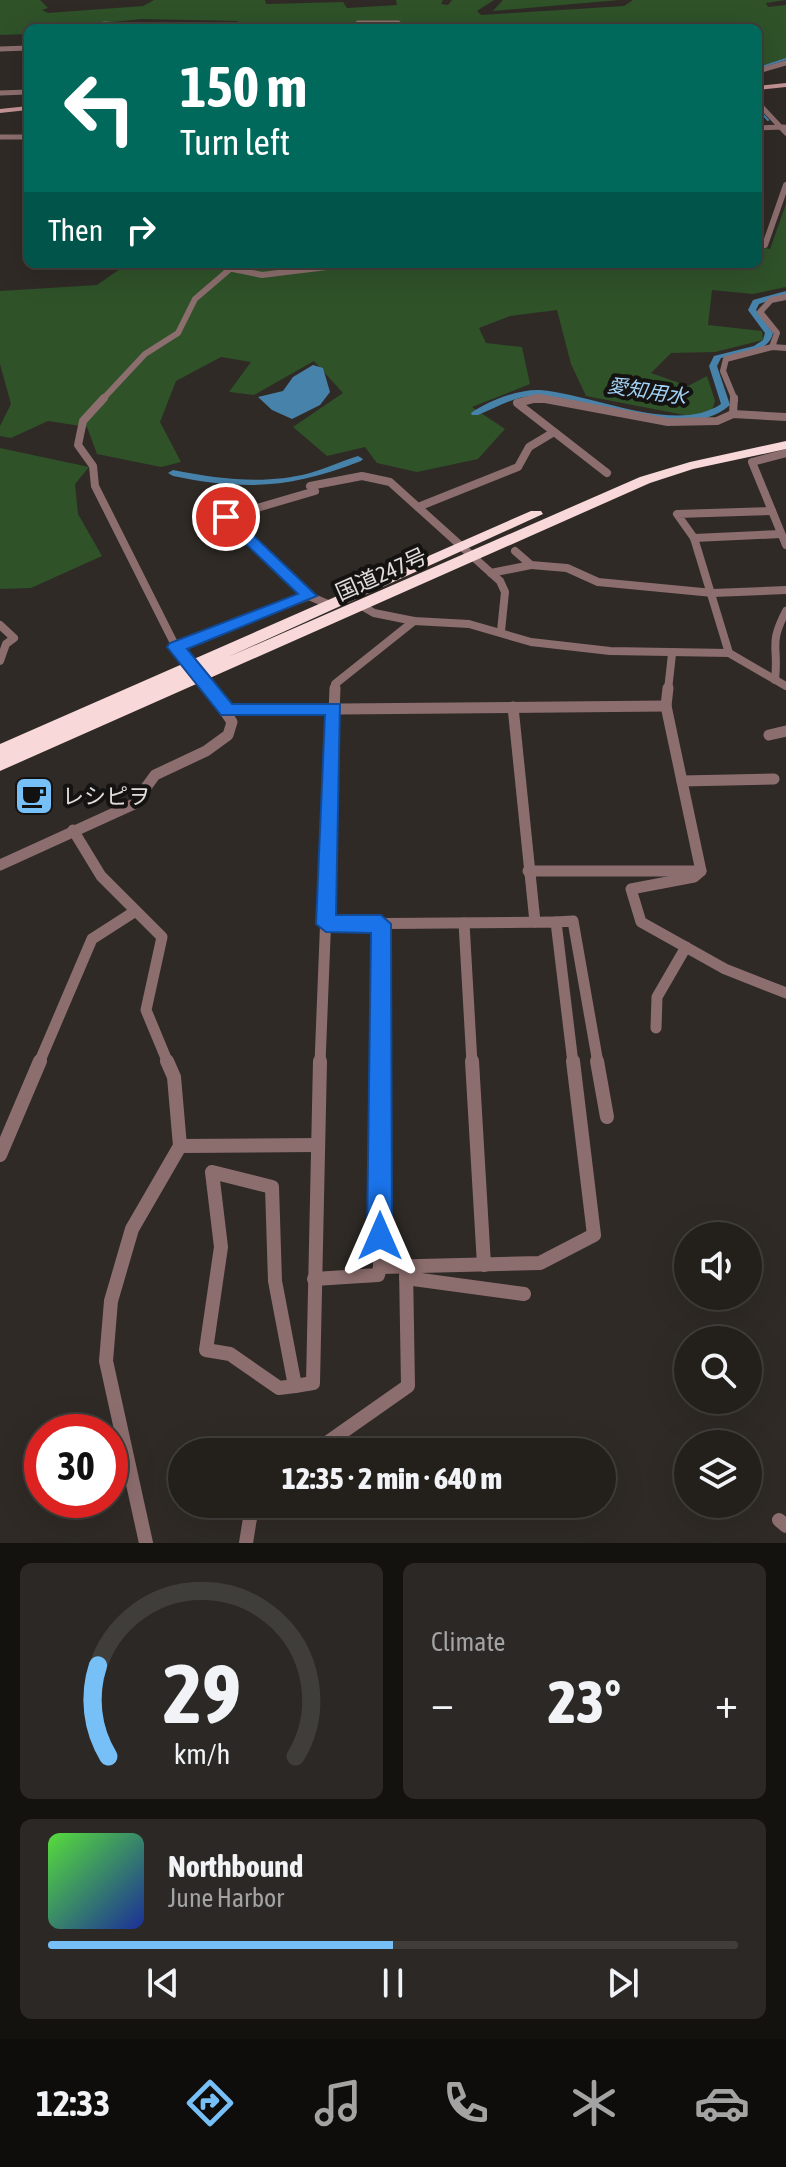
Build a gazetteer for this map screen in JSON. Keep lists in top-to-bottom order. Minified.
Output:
{"streets":{"highway":["国道247号"]},"water":["愛知用水"],"places":{"cafe":["レシピヲ"]},"page":{"turn":["150 m","Turn left"],"then":"Then","limit":"30","trip":"12:35 · 2 min · 640 m","tile":"Climate","heat":["−","23°","+"],"song":["Northbound","June Harbor"],"tabs":"12:33","gauge":["29","km/h"]}}
